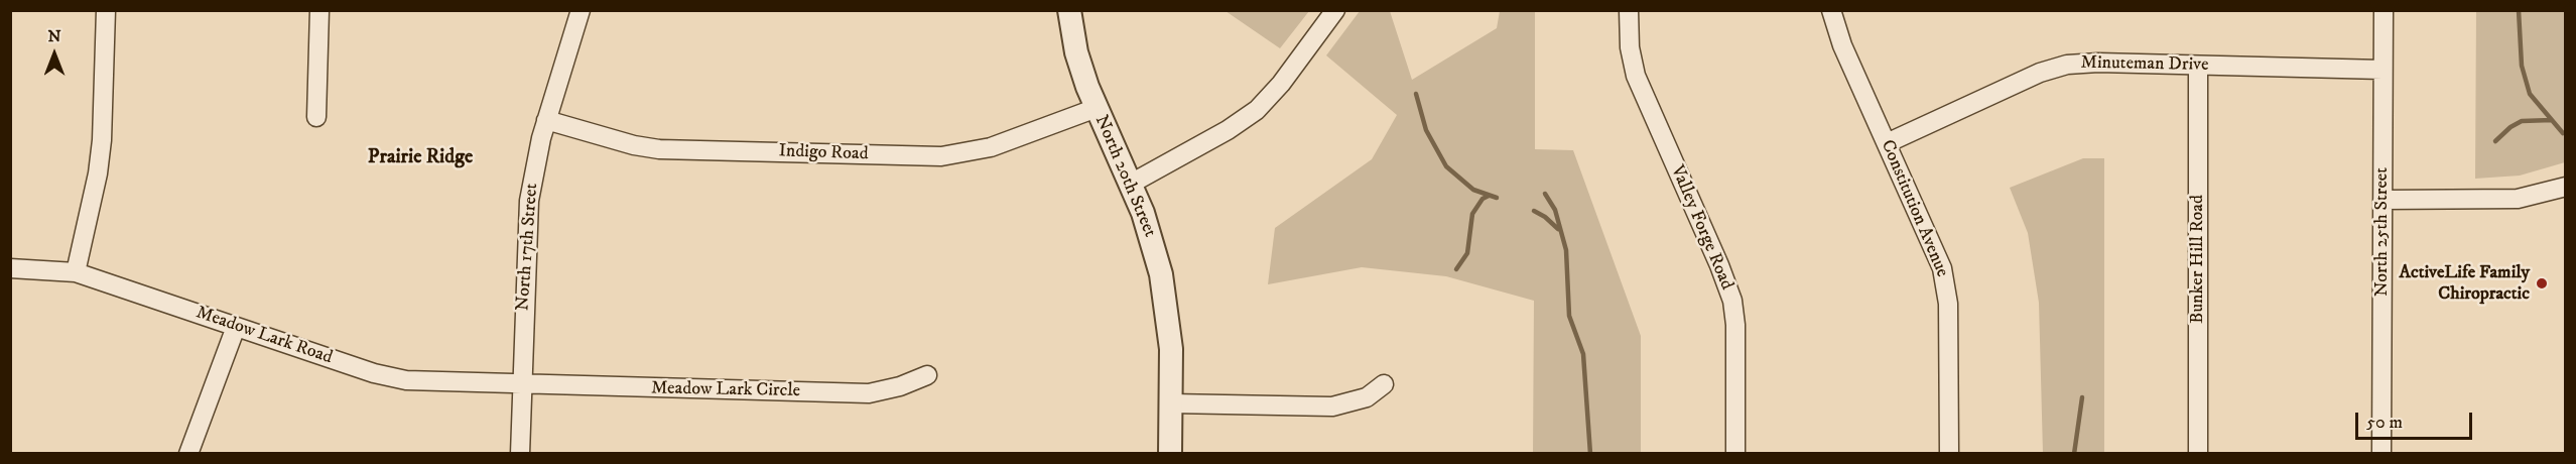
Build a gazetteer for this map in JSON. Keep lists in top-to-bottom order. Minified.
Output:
{"streets":{"street":["Minuteman Drive","Indigo Road","North 20th Street","Constitution Avenue","Valley Forge Road","North 25th Street","North 17th Street","Bunker Hill Road","Meadow Lark Road","Meadow Lark Circle"]},"crossings":[["Minuteman Drive","Constitution Avenue"],["Minuteman Drive","North 25th Street"],["Minuteman Drive","Bunker Hill Road"],["Indigo Road","North 20th Street"],["Indigo Road","North 17th Street"],["North 17th Street","Meadow Lark Road"],["North 17th Street","Meadow Lark Circle"],["Meadow Lark Road","Meadow Lark Circle"]],"districts":["Prairie Ridge"],"places":["ActiveLife Family Chiropractic"],"scale_bar":"50 m","north":"top"}
